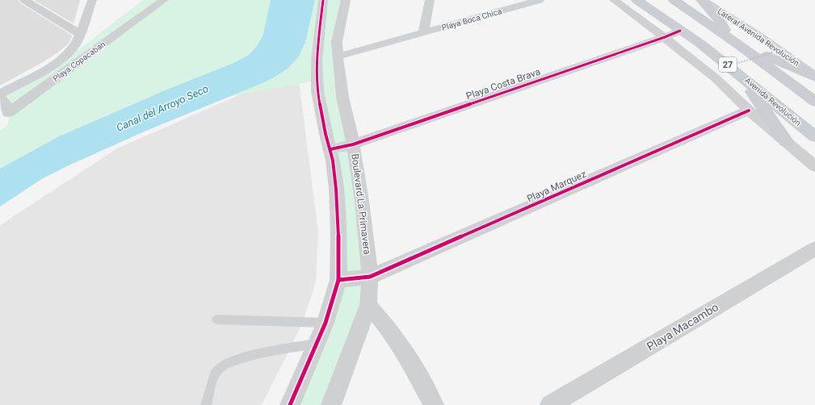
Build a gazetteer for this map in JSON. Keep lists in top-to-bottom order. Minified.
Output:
{"streets":{"main road":["27","Avenida Revolución"],"street":["Playa Boca Chica","Lateral Avenida Revolución","Playa Copacaban","Playa Costa Brava","Playa Marquez","Boulevard La Primavera","Playa Macambo"]},"crossings":[["Playa Boca Chica","Boulevard La Primavera"],["Playa Costa Brava","Avenida Revolución"],["Playa Costa Brava","Boulevard La Primavera"],["Playa Marquez","Boulevard La Primavera"]],"water":["Canal del Arroyo Seco"]}
